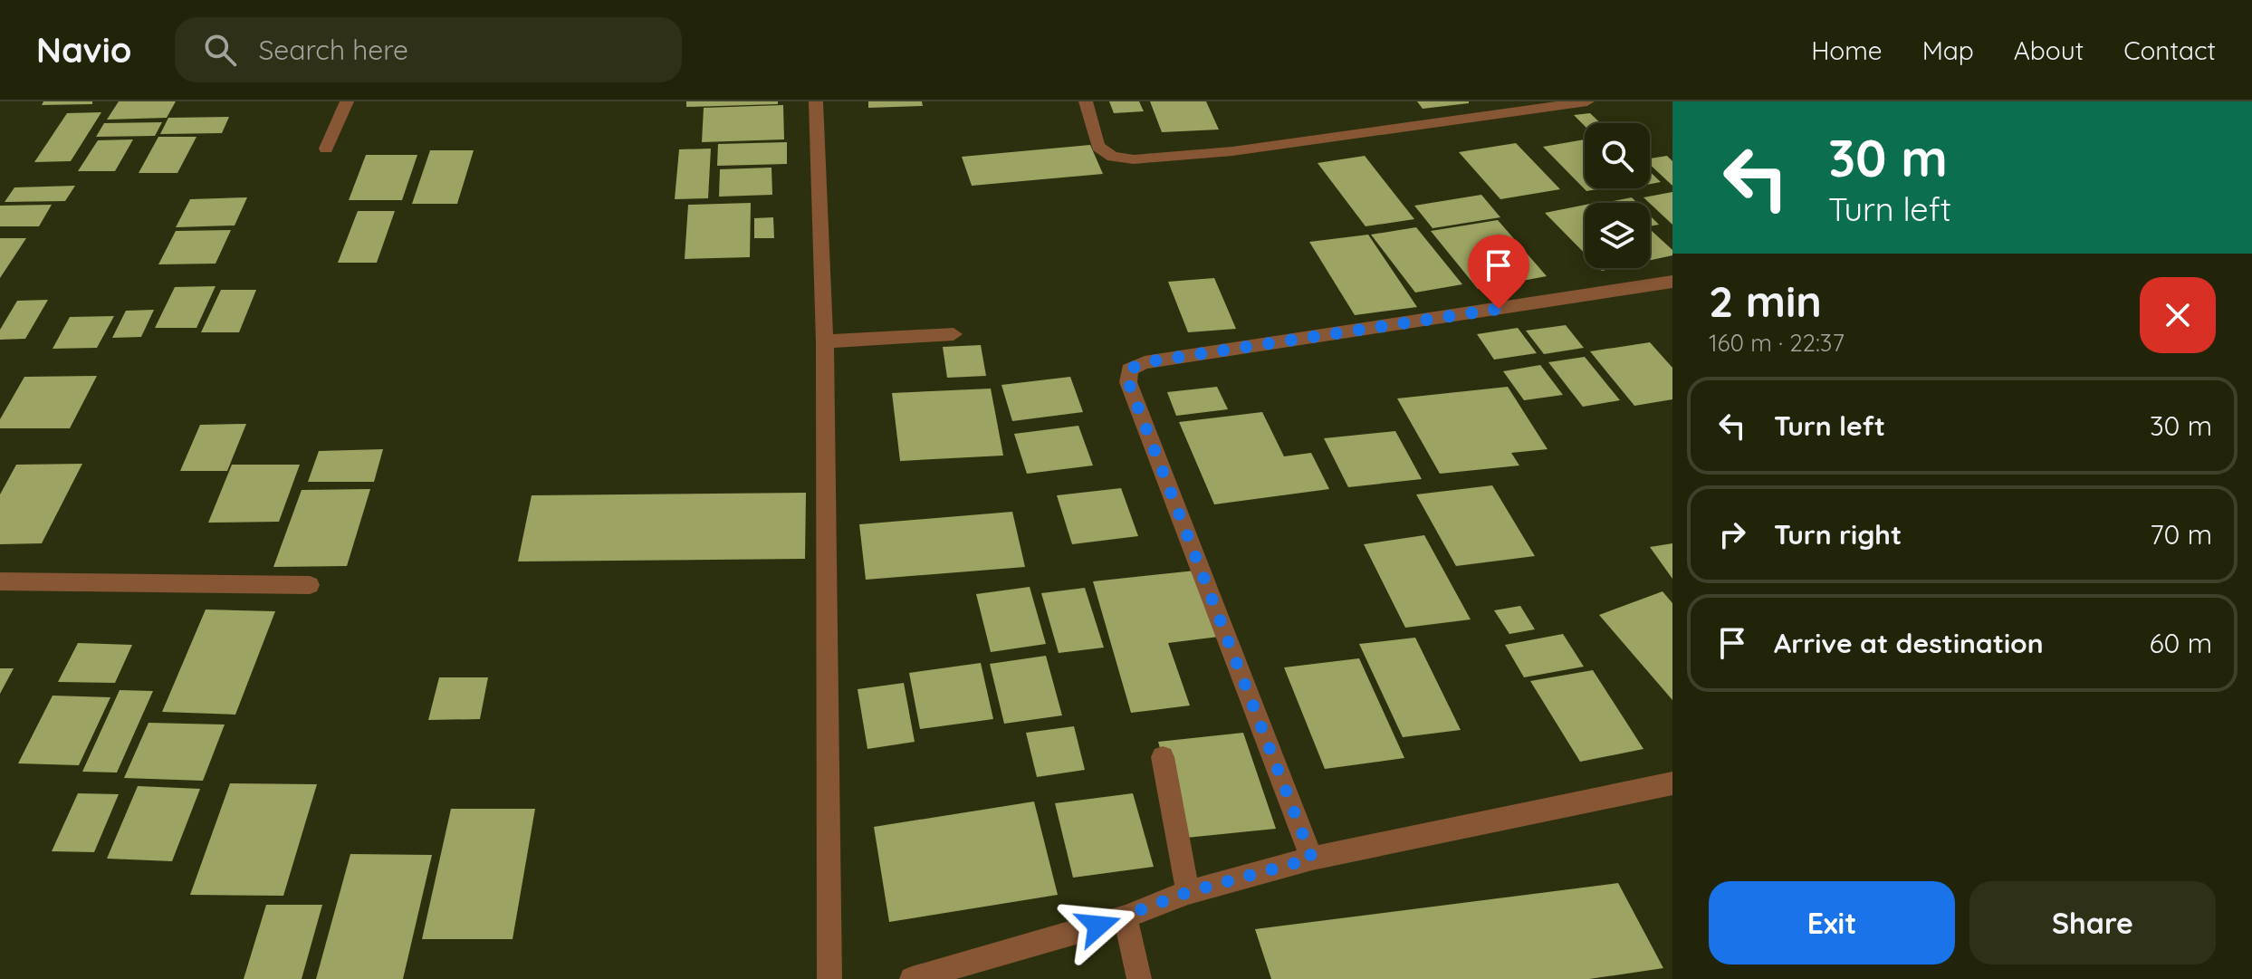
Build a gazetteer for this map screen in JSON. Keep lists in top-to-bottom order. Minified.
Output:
{"page":{"header":"Navio","search":"Search here","nav":["Home","Map","About","Contact"],"turn":["30 m","Turn left"],"heading":["2 min","160 m · 22:37"],"list":[{"name":"Turn left","value":"30 m"},{"name":"Turn right","value":"70 m"},{"name":"Arrive at destination","value":"60 m"}],"buttons":["Exit","Share"]}}
